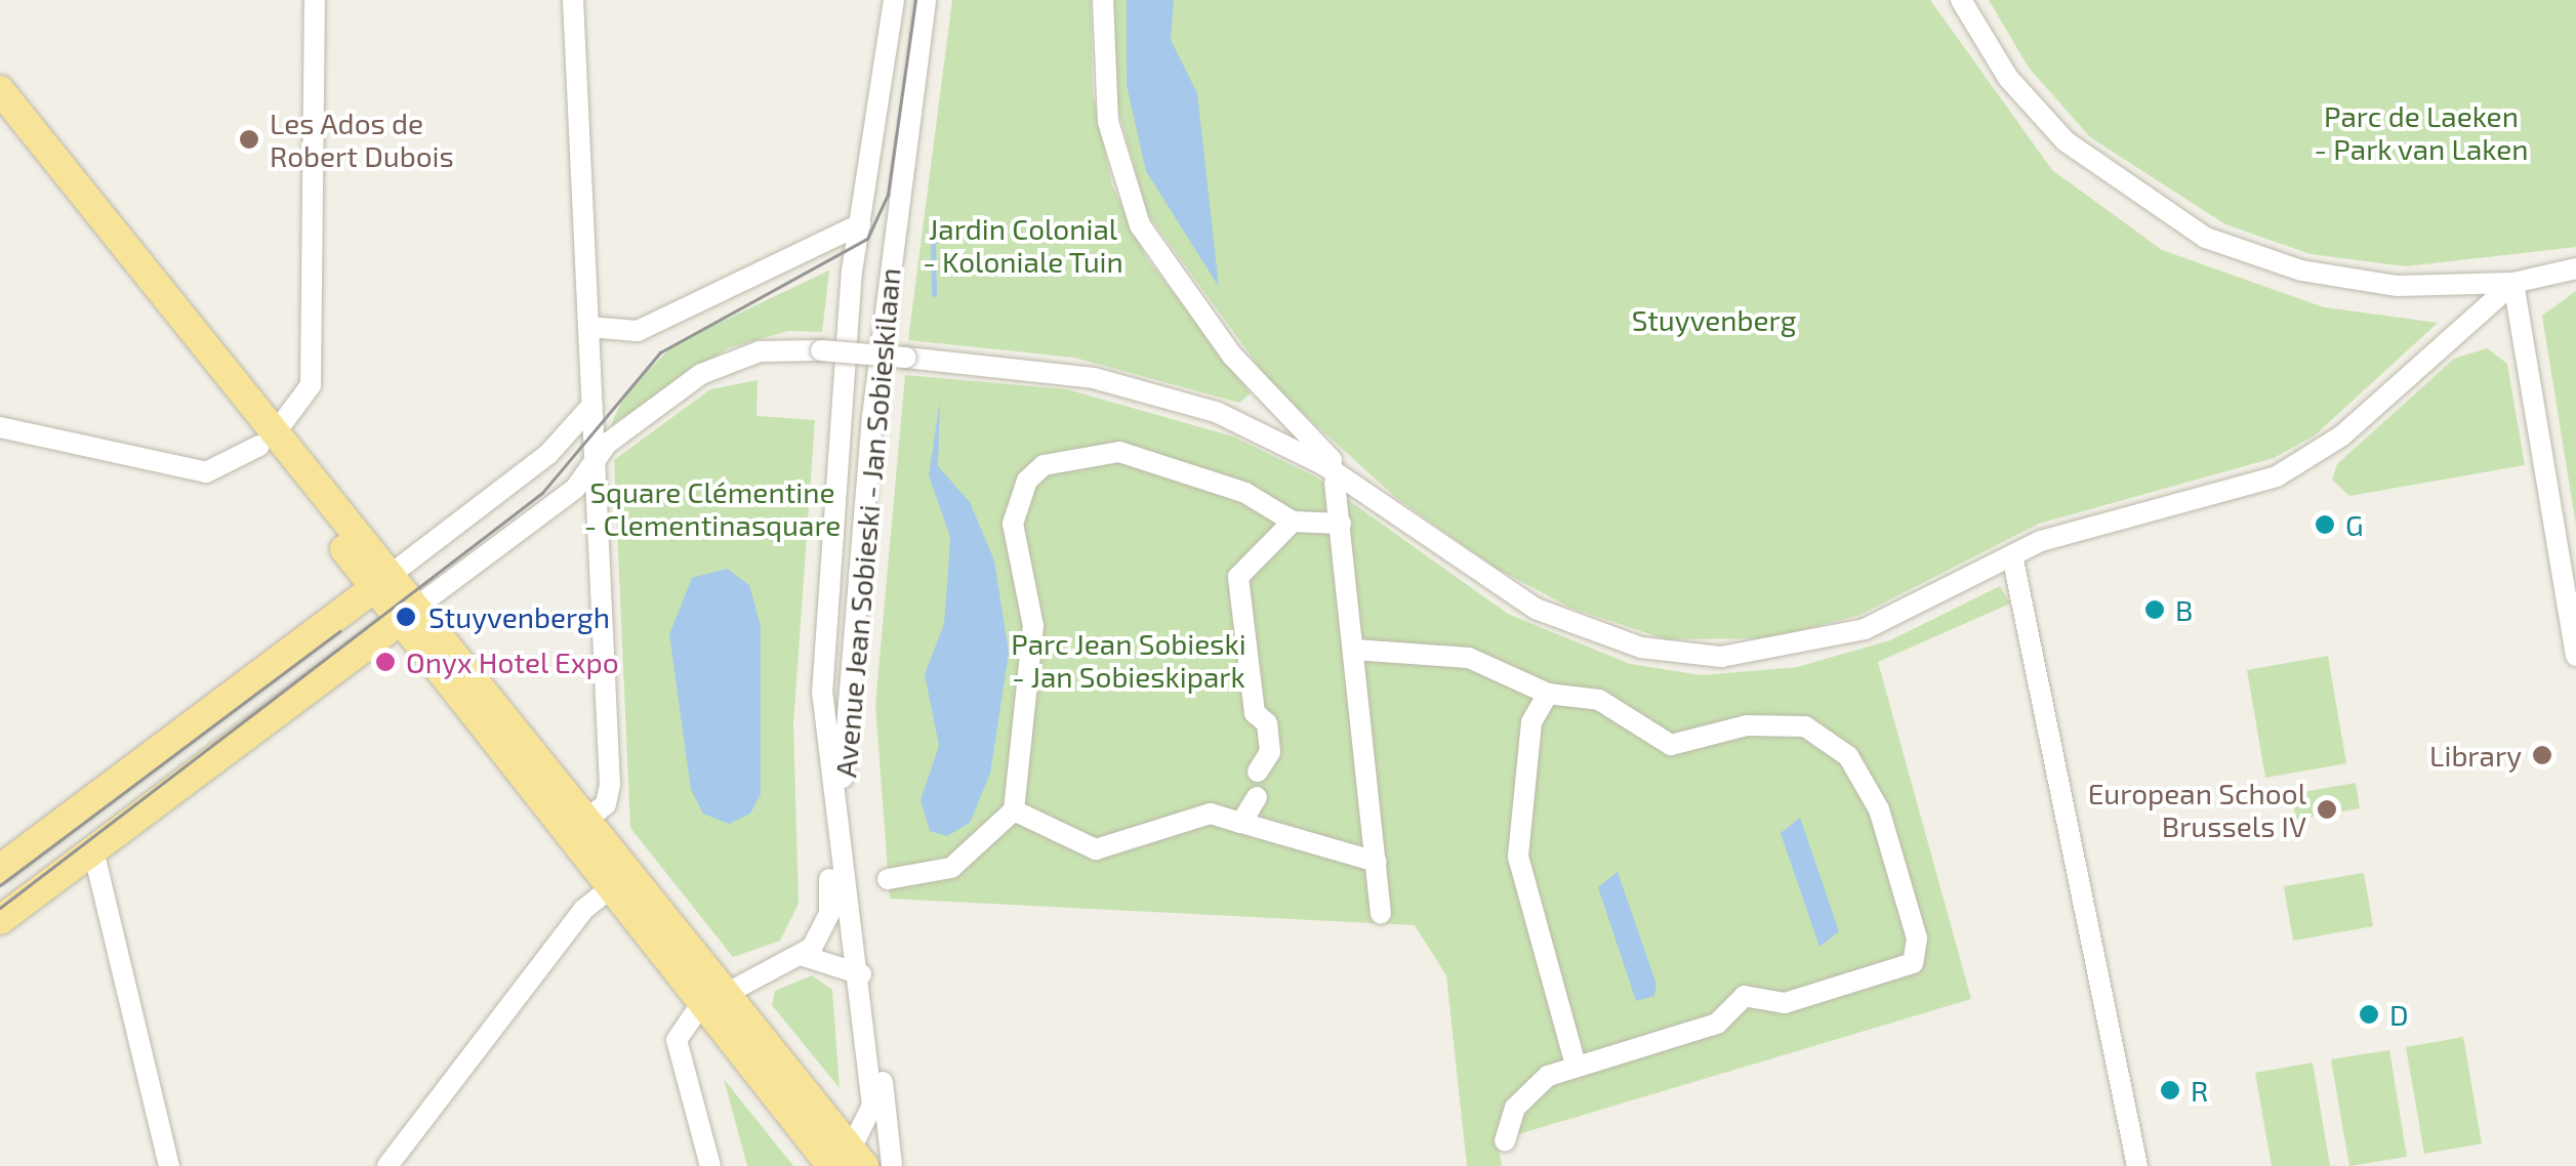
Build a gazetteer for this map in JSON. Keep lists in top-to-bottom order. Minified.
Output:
{"streets":{"street":["Avenue Jean Sobieski - Jan Sobieskilaan"]},"parks":["Parc de Laeken - Park van Laken","Jardin Colonial - Koloniale Tuin","Stuyvenberg","Square Clémentine - Clementinasquare","Parc Jean Sobieski - Jan Sobieskipark"],"places":["Les Ados de Robert Dubois","G","B","Stuyvenbergh","Onyx Hotel Expo","Library","European School Brussels IV","D","R"]}
